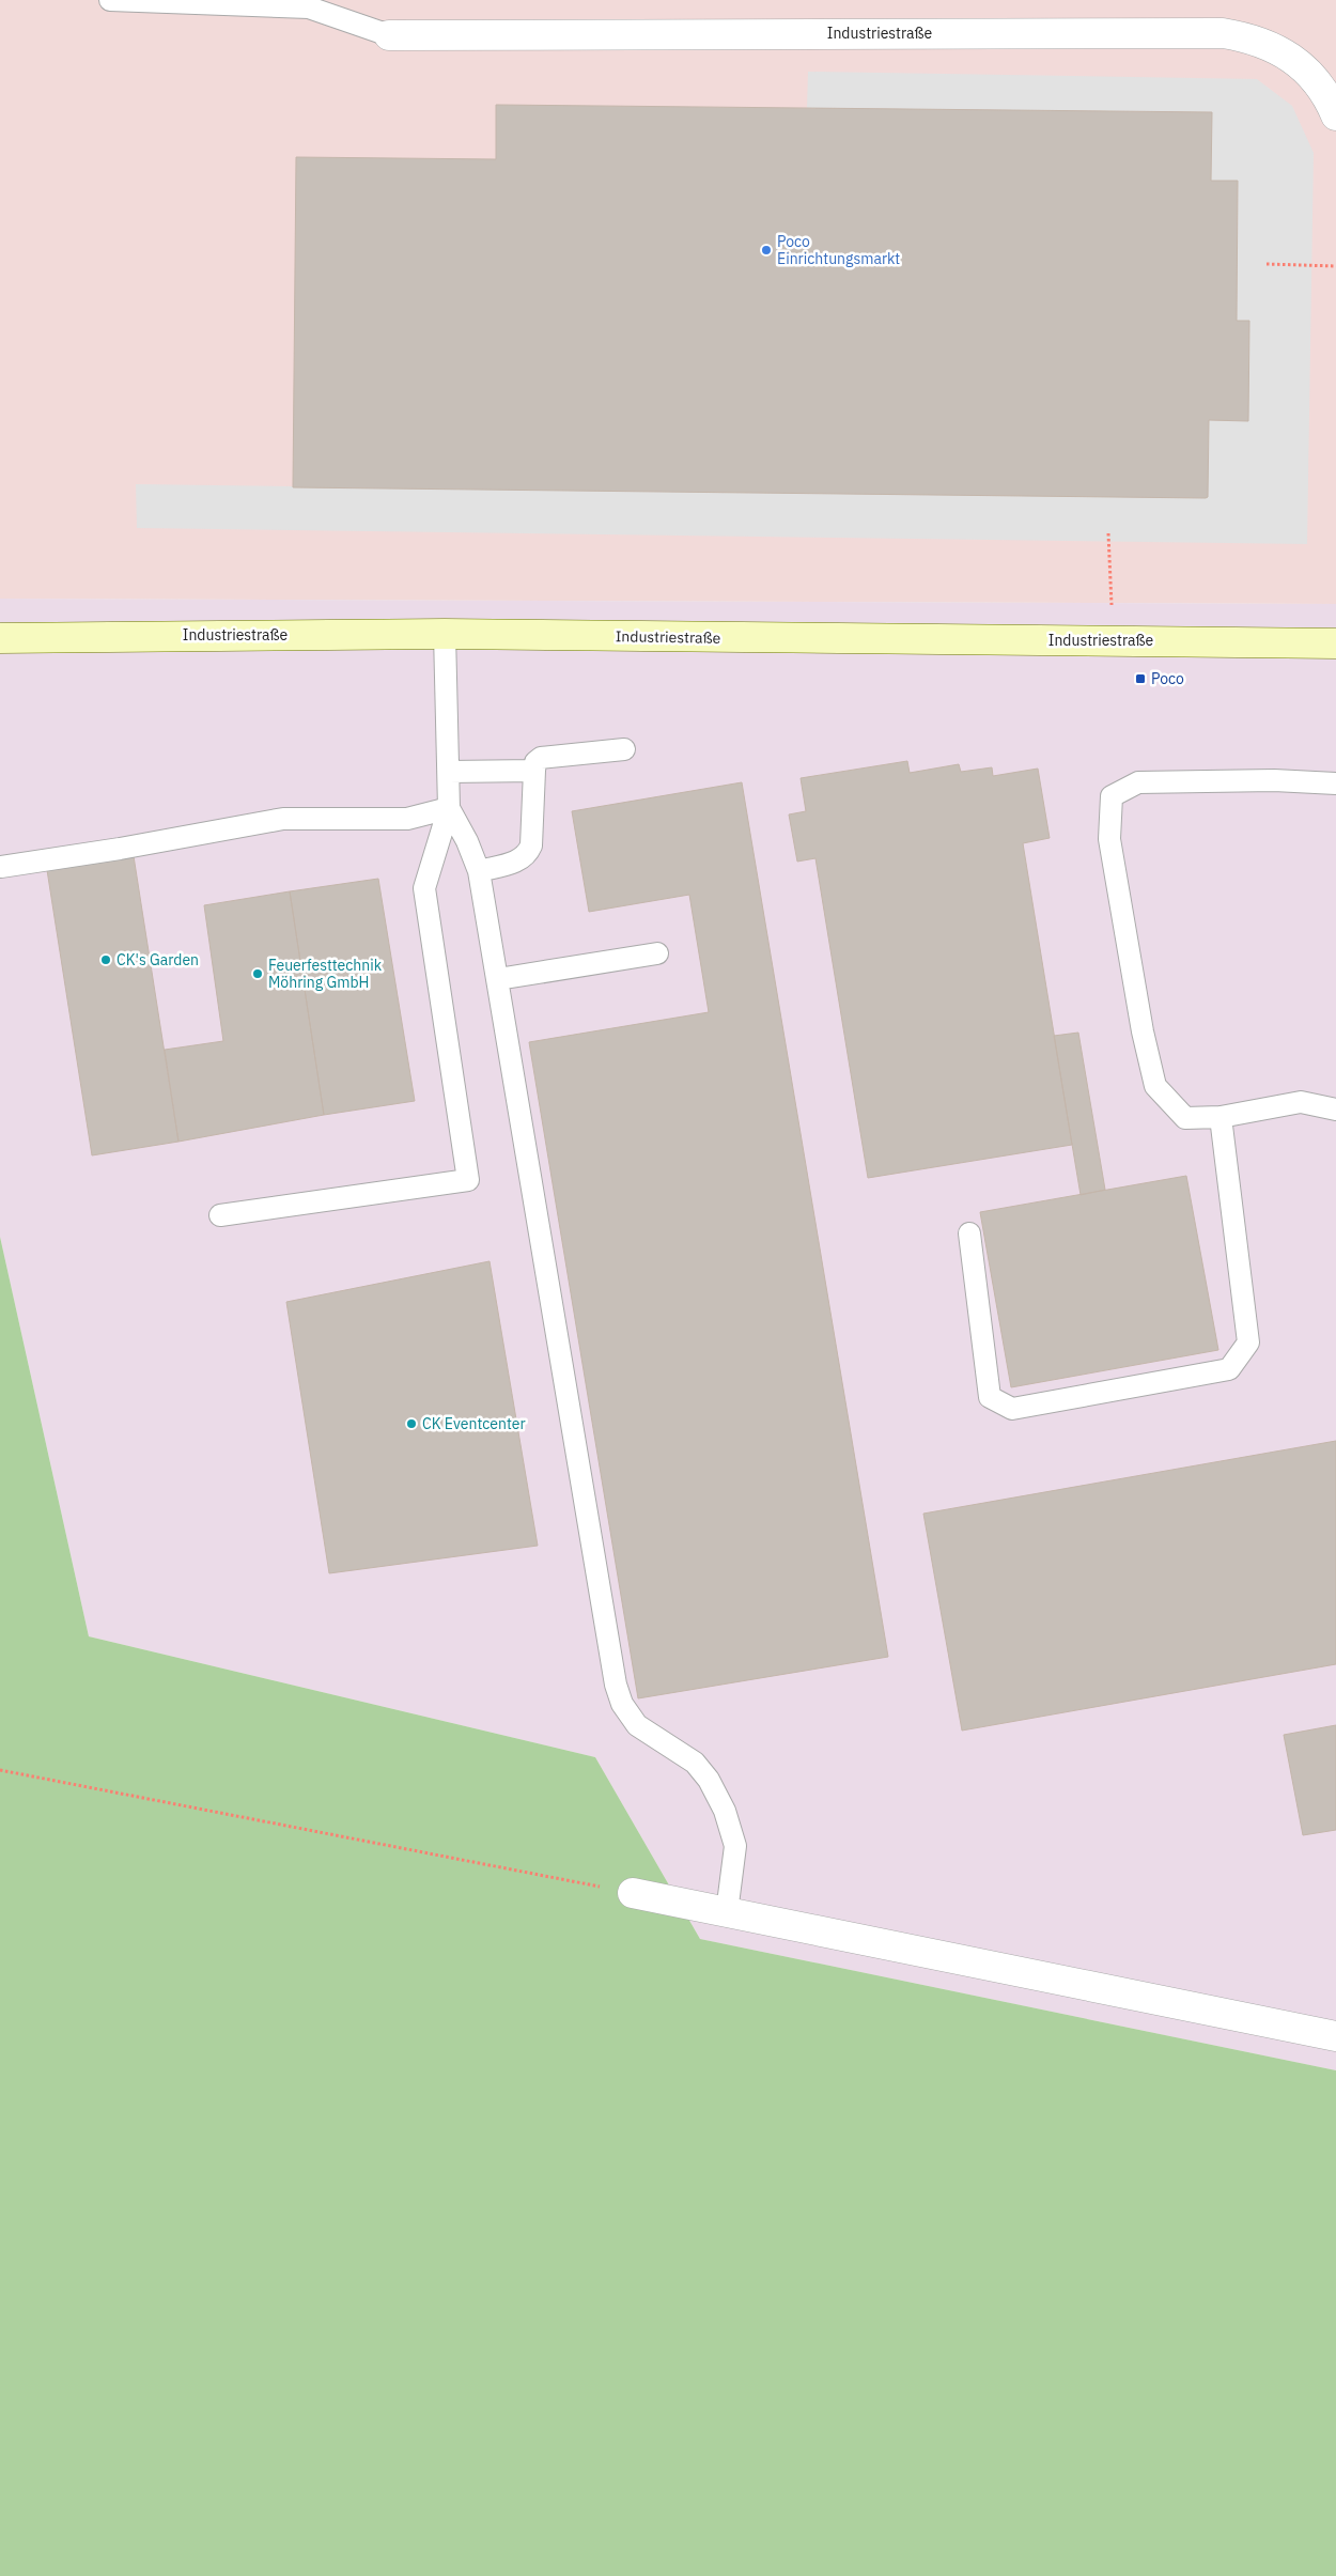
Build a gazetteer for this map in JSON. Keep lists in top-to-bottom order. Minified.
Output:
{"streets":{"street":["Industriestraße"]},"places":{"other":["Poco Einrichtungsmarkt","CK's Garden","Feuerfesttechnik Möhring GmbH","CK Eventcenter"],"transit":["Poco"]}}
